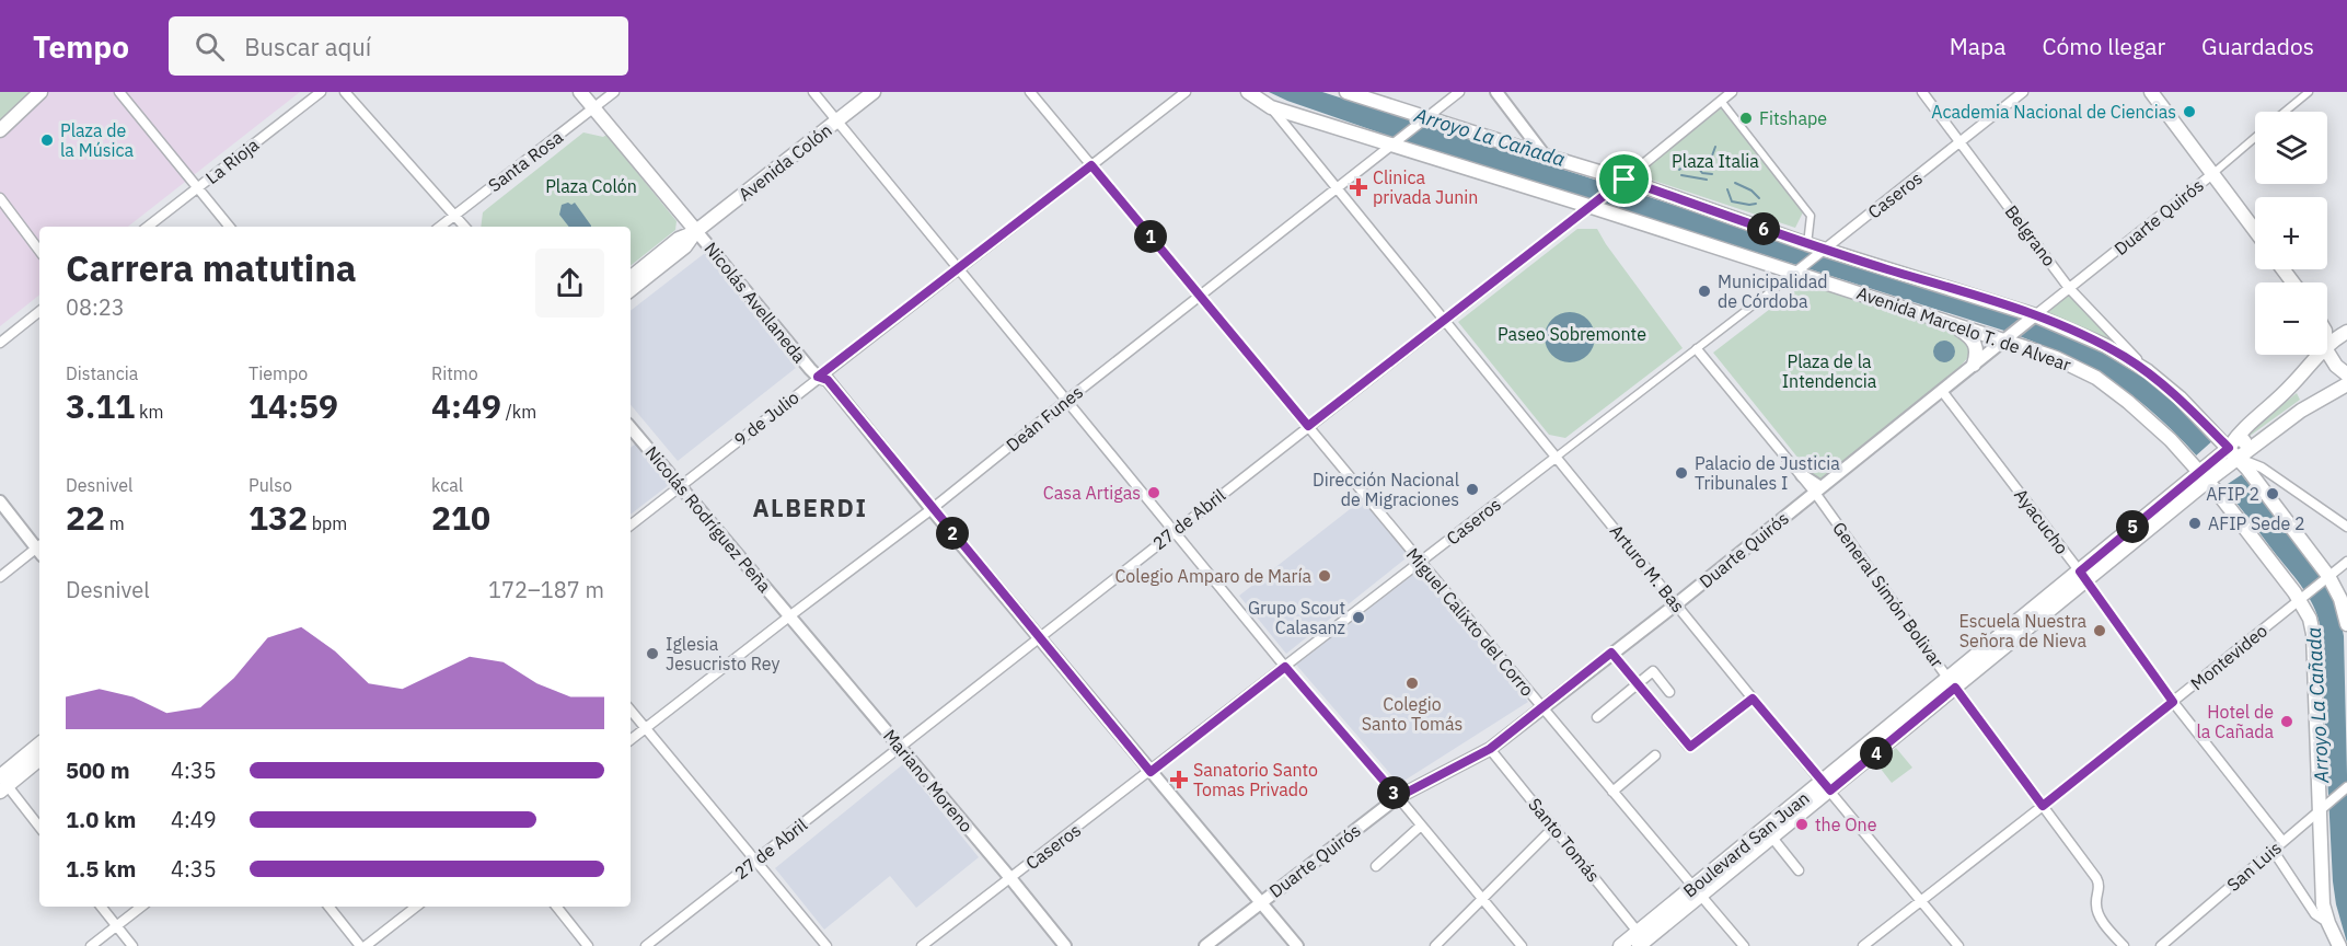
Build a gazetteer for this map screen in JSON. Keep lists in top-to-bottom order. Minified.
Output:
{"streets":{"main road":["Avenida Colón","Nicolás Avellaneda","Avenida Marcelo T. de Alvear","Boulevard San Juan"],"street":["La Rioja","Santa Rosa","Caseros","Duarte Quirós","Belgrano","9 de Julio","Deán Funes","Nicolás Rodríguez Peña","27 de Abril","Ayacucho","Arturo M. Bas","General Simón Bolivar","Miguel Calixto del Corro","Montevideo","Mariano Moreno","Santo Tomás","San Luis"]},"crossings":[["Santa Rosa","Nicolás Avellaneda"],["Avenida Colón","Nicolás Avellaneda"],["Caseros","Belgrano"],["Caseros","Nicolás Avellaneda"],["Caseros","Avenida Marcelo T. de Alvear"],["Caseros","Arturo M. Bas"],["Caseros","Miguel Calixto del Corro"],["Caseros","Mariano Moreno"],["Duarte Quirós","Belgrano"],["Duarte Quirós","Nicolás Avellaneda"],["Duarte Quirós","Avenida Marcelo T. de Alvear"],["Duarte Quirós","Ayacucho"],["Duarte Quirós","Arturo M. Bas"],["Duarte Quirós","General Simón Bolivar"],["Duarte Quirós","Miguel Calixto del Corro"],["Duarte Quirós","Santo Tomás"],["Belgrano","Avenida Marcelo T. de Alvear"],["Nicolás Avellaneda","9 de Julio"],["Nicolás Avellaneda","Deán Funes"],["Nicolás Avellaneda","27 de Abril"],["Avenida Marcelo T. de Alvear","Deán Funes"],["Avenida Marcelo T. de Alvear","27 de Abril"],["Avenida Marcelo T. de Alvear","Arturo M. Bas"],["Avenida Marcelo T. de Alvear","Montevideo"],["Avenida Marcelo T. de Alvear","Boulevard San Juan"],["Avenida Marcelo T. de Alvear","San Luis"],["9 de Julio","Nicolás Rodríguez Peña"],["9 de Julio","Miguel Calixto del Corro"],["Deán Funes","Nicolás Rodríguez Peña"],["Deán Funes","Arturo M. Bas"],["Deán Funes","Miguel Calixto del Corro"],["Deán Funes","Mariano Moreno"],["Nicolás Rodríguez Peña","Mariano Moreno"],["27 de Abril","Arturo M. Bas"],["27 de Abril","Miguel Calixto del Corro"],["27 de Abril","Mariano Moreno"],["Ayacucho","Montevideo"],["Ayacucho","Boulevard San Juan"],["Ayacucho","San Luis"],["Arturo M. Bas","Montevideo"],["Arturo M. Bas","Boulevard San Juan"],["General Simón Bolivar","Montevideo"],["General Simón Bolivar","Boulevard San Juan"],["Miguel Calixto del Corro","Boulevard San Juan"],["Santo Tomás","Boulevard San Juan"]],"districts":["ALBERDI"],"water":["Arroyo La Cañada"],"parks":["Plaza Italia","Plaza Colón","Paseo Sobremonte","Plaza de la Intendencia"],"places":{"other":["Academia Nacional de Ciencias","Fitshape","Plaza de la Música","Municipalidad de Córdoba","Palacio de Justicia Tribunales I","Dirección Nacional de Migraciones","Casa Artigas","AFIP 2","AFIP Sede 2","Colegio Amparo de María","Grupo Scout Calasanz","Escuela Nuestra Señora de Nieva","Iglesia Jesucristo Rey","Colegio Santo Tomás","Hotel de la Cañada","the One"],"health":["Clinica privada Junin","Sanatorio Santo Tomas Privado"]},"page":{"header":"Tempo","search":"Buscar aquí","nav":["Mapa","Cómo llegar","Guardados"],"map_buttons":["+","−"],"pins":["6","1","5","2","4","3"],"heading":["Carrera matutina","08:23"],"stats":[["Distancia","3.11 km"],["Tiempo","14:59"],["Ritmo","4:49 /km"],["Desnivel","22 m"],["Pulso","132 bpm"],["kcal","210"]],"chart":["Desnivel","172–187 m"],"list":[{"name":"500 m","note":"4:35"},{"name":"1.0 km","note":"4:49"},{"name":"1.5 km","note":"4:35"}]}}
